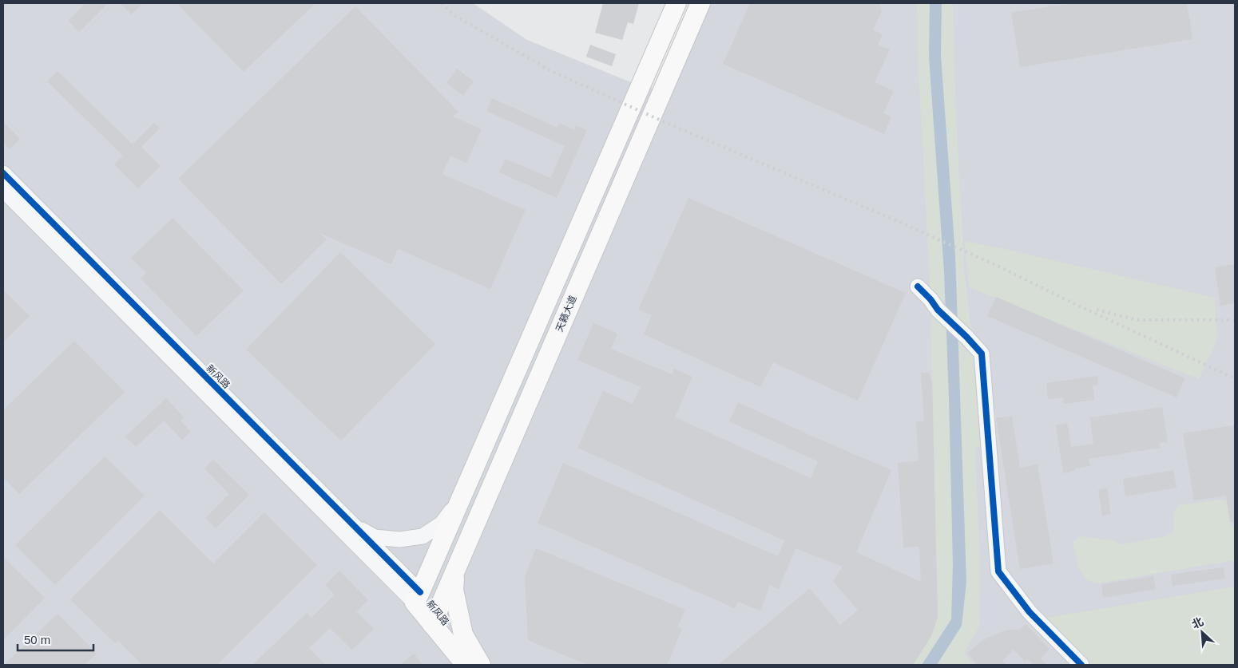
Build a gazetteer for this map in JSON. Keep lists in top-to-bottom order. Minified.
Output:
{"streets":{"main road":["天籁大道","新风路"]},"crossings":[["天籁大道","新风路"]],"scale_bar":"50 m","north":"top left"}
